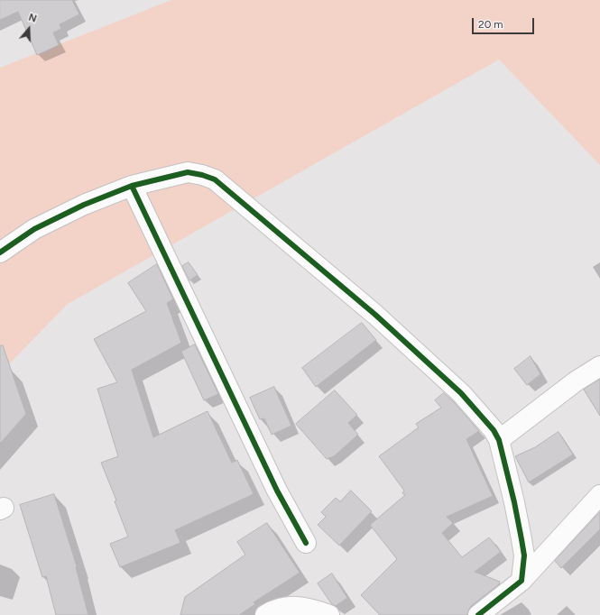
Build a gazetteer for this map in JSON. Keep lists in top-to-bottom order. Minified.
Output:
{"scale_bar":"20 m","north":"top"}
